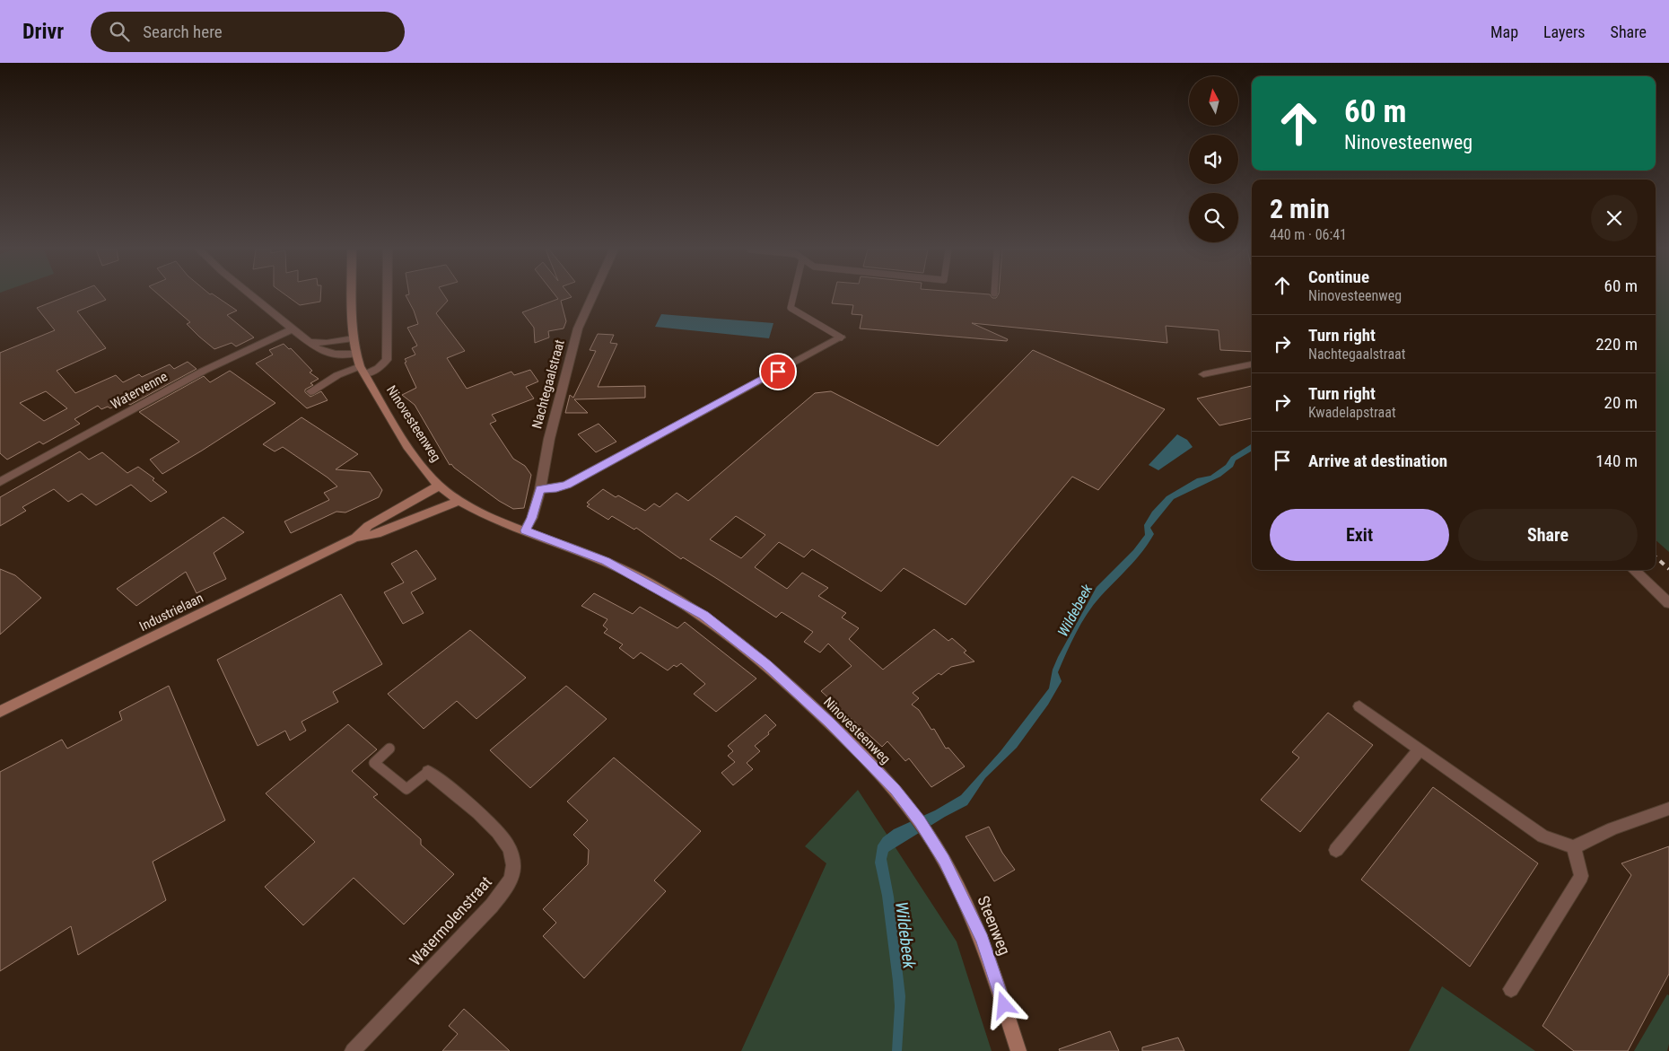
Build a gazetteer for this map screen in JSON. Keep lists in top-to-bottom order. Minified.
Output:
{"streets":{"main road":["Ninovesteenweg","Industrielaan","Steenweg"],"street":["Nachtegaalstraat","Watervenne","Watermolenstraat"]},"crossings":[["Nachtegaalstraat","Ninovesteenweg"],["Ninovesteenweg","Industrielaan"],["Ninovesteenweg","Steenweg"]],"water":["Wildebeek"],"north":"top","page":{"header":"Drivr","search":"Search here","nav":["Map","Layers","Share"],"turn":["60 m","Ninovesteenweg"],"heading":["2 min","440 m · 06:41"],"list":[{"name":"Continue","note":"Ninovesteenweg","value":"60 m"},{"name":"Turn right","note":"Nachtegaalstraat","value":"220 m"},{"name":"Turn right","note":"Kwadelapstraat","value":"20 m"},{"name":"Arrive at destination","value":"140 m"}],"buttons":["Exit","Share"]}}
